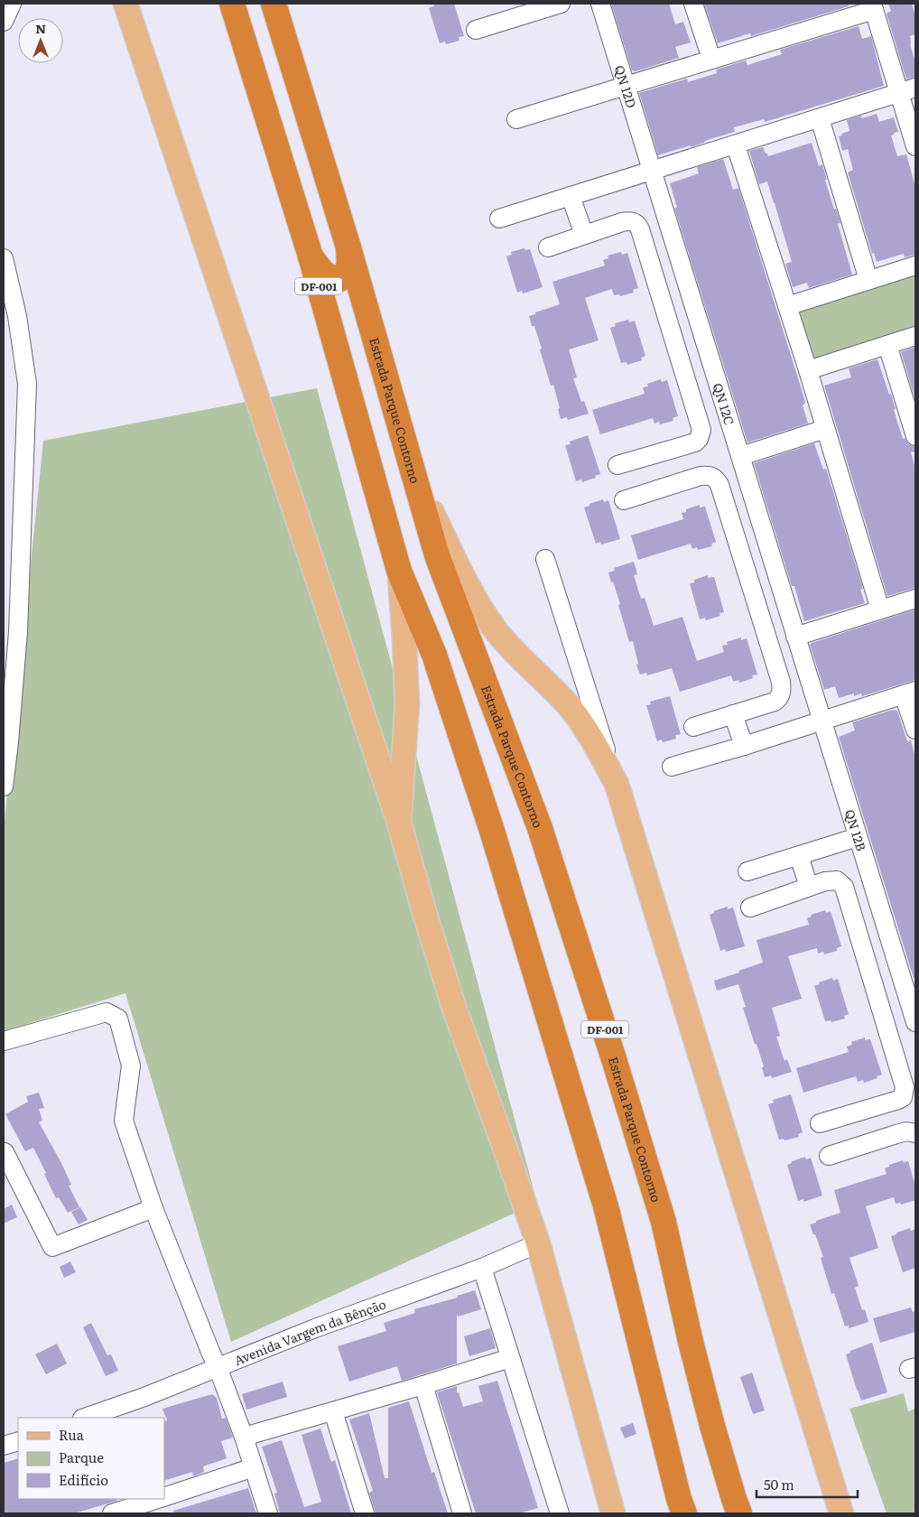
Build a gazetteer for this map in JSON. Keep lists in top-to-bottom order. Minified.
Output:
{"streets":{"highway":["DF-001","Estrada Parque Contorno"],"street":["QN 12D","QN 12C","QN 12B","Avenida Vargem da Bênção"]},"crossings":[["QN 12D","QN 12C"],["QN 12C","QN 12B"]],"legend":["Rua","Parque","Edifício"],"scale_bar":"50 m","north":"top"}
